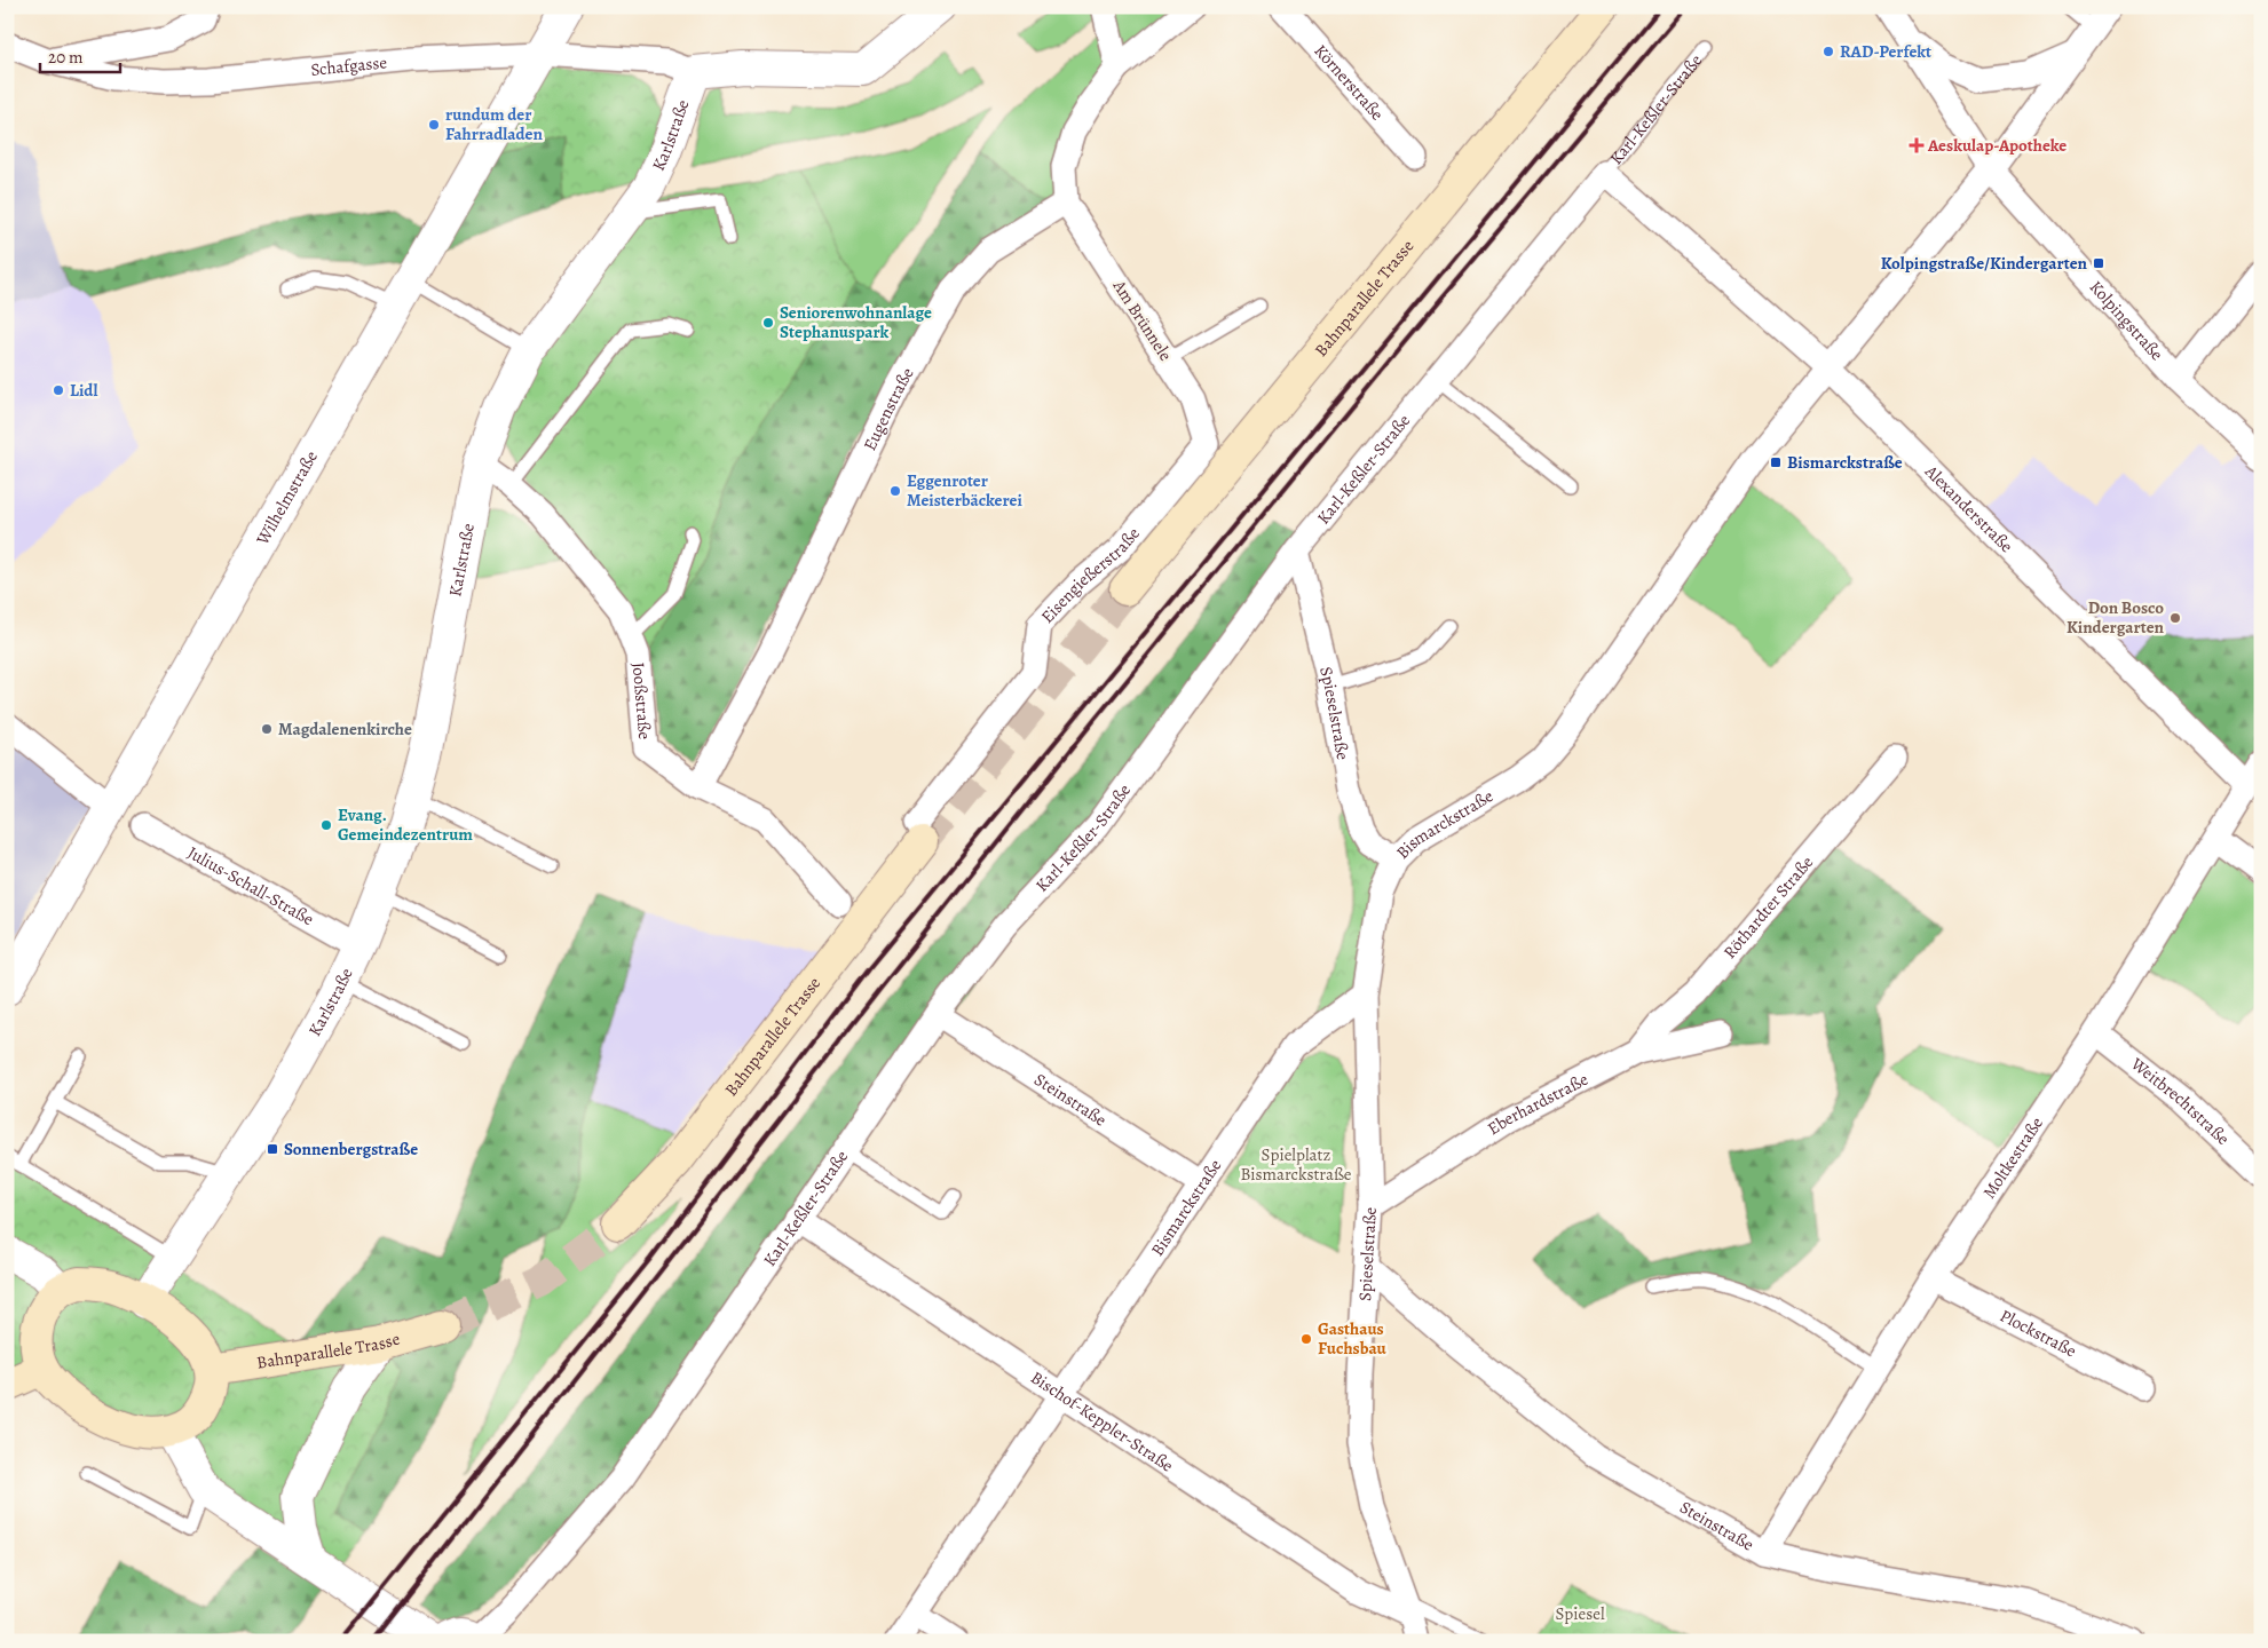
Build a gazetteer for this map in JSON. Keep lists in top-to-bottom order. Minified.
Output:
{"streets":{"main road":["Bahnparallele Trasse"],"street":["Schafgasse","Körnerstraße","Karl-Keßler-Straße","Karlstraße","Am Brünnele","Kolpingstraße","Eugenstraße","Wilhelmstraße","Alexanderstraße","Eisengießerstraße","Jooßstraße","Spieselstraße","Bismarckstraße","Julius-Schall-Straße","Röthardter Straße","Steinstraße","Weitbrechtstraße","Eberhardstraße","Moltkestraße","Plockstraße","Bischof-Keppler-Straße"]},"crossings":[["Schafgasse","Karlstraße"],["Schafgasse","Wilhelmstraße"],["Karl-Keßler-Straße","Alexanderstraße"],["Karl-Keßler-Straße","Spieselstraße"],["Karl-Keßler-Straße","Steinstraße"],["Karl-Keßler-Straße","Bischof-Keppler-Straße"],["Karlstraße","Bahnparallele Trasse"],["Karlstraße","Jooßstraße"],["Karlstraße","Julius-Schall-Straße"],["Bahnparallele Trasse","Eisengießerstraße"],["Am Brünnele","Eugenstraße"],["Am Brünnele","Eisengießerstraße"],["Kolpingstraße","Bismarckstraße"],["Eugenstraße","Jooßstraße"],["Alexanderstraße","Bismarckstraße"],["Alexanderstraße","Moltkestraße"],["Spieselstraße","Bismarckstraße"],["Spieselstraße","Steinstraße"],["Spieselstraße","Eberhardstraße"],["Spieselstraße","Bischof-Keppler-Straße"],["Bismarckstraße","Steinstraße"],["Bismarckstraße","Bischof-Keppler-Straße"],["Röthardter Straße","Eberhardstraße"],["Steinstraße","Moltkestraße"],["Weitbrechtstraße","Moltkestraße"],["Moltkestraße","Plockstraße"]],"parks":["Spielplatz Bismarckstraße","Spiesel"],"places":{"other":["RAD-Perfekt","rundum der Fahrradladen","Seniorenwohnanlage Stephanuspark","Lidl","Eggenroter Meisterbäckerei","Don Bosco Kindergarten","Magdalenenkirche","Evang. Gemeindezentrum","Gasthaus Fuchsbau"],"health":["Aeskulap-Apotheke"],"transit":["Kolpingstraße/Kindergarten","Bismarckstraße","Sonnenbergstraße"]},"scale_bar":"20 m"}
